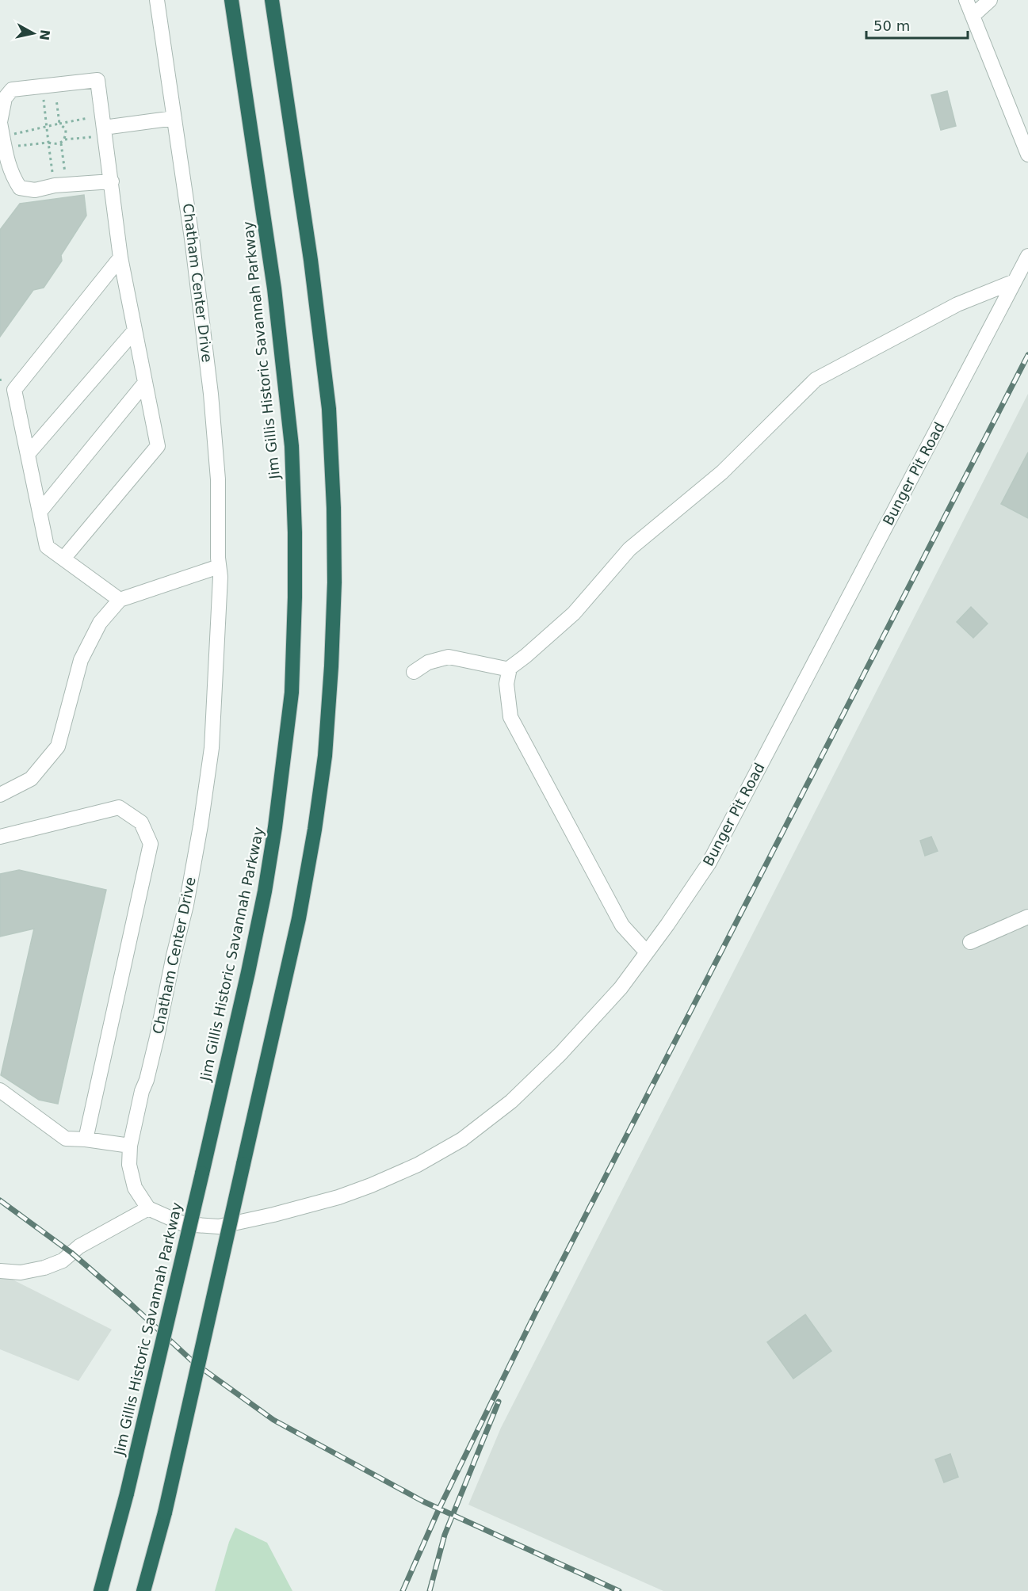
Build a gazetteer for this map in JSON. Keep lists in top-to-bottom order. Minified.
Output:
{"streets":{"highway":["Jim Gillis Historic Savannah Parkway"],"street":["Chatham Center Drive","Bunger Pit Road"]},"crossings":[["Chatham Center Drive","Bunger Pit Road"]],"scale_bar":"50 m","north":"right"}
